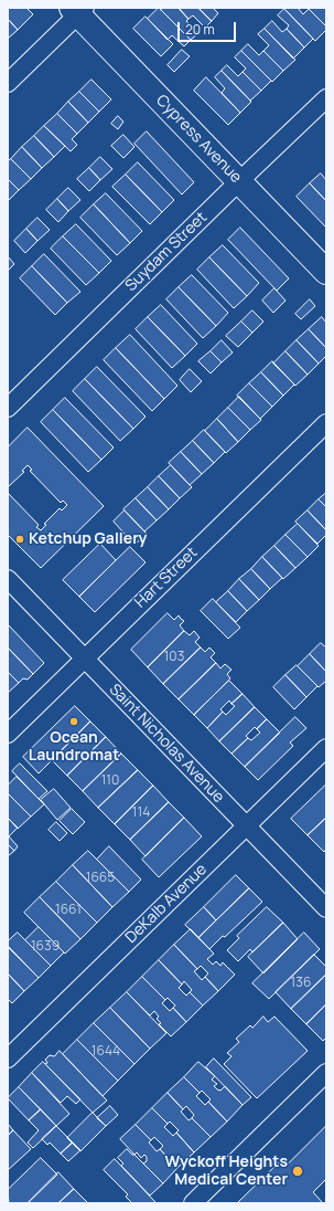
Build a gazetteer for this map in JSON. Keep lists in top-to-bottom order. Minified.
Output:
{"streets":{"main road":["Cypress Avenue"],"street":["Suydam Street","Hart Street","Saint Nicholas Avenue","DeKalb Avenue"]},"crossings":[["Cypress Avenue","Suydam Street"],["Hart Street","Saint Nicholas Avenue"],["Saint Nicholas Avenue","DeKalb Avenue"]],"places":["Ketchup Gallery","Ocean Laundromat","Wyckoff Heights Medical Center"],"house_numbers":["103","110","114","1665","1661","1639","136","1644"],"scale_bar":"20 m"}
